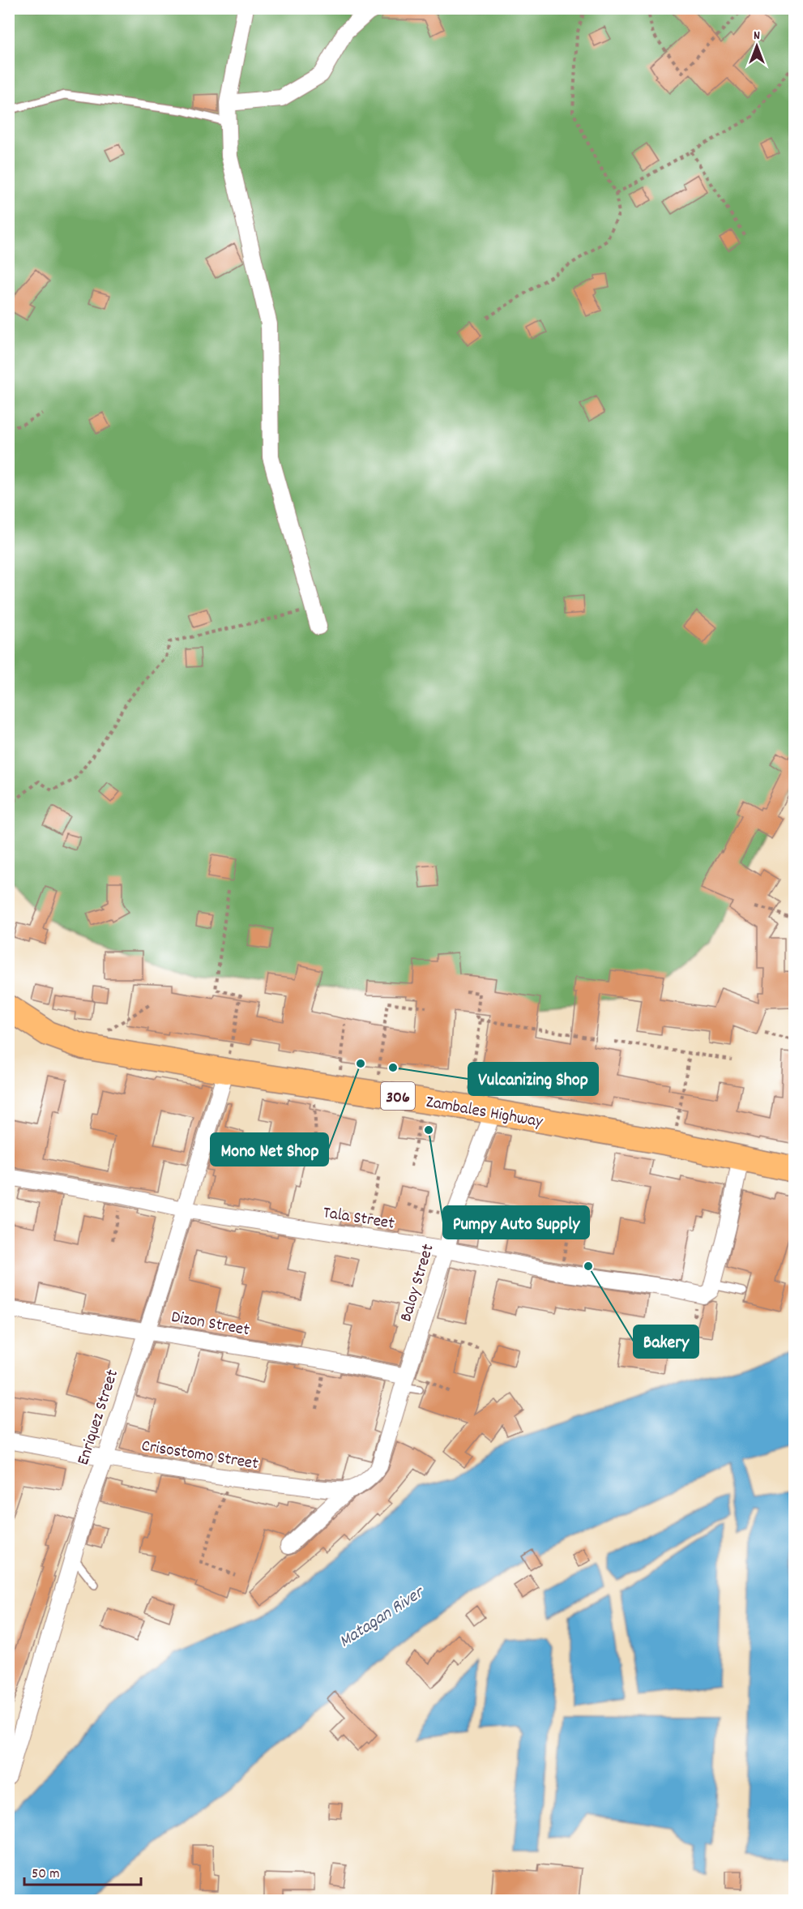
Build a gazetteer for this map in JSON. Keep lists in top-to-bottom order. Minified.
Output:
{"streets":{"main road":["306","Zambales Highway"],"street":["Tala Street","Baloy Street","Dizon Street","Enriquez Street","Crisostomo Street"]},"crossings":[["Zambales Highway","Baloy Street"],["Zambales Highway","Enriquez Street"],["Tala Street","Baloy Street"],["Tala Street","Enriquez Street"],["Baloy Street","Dizon Street"],["Baloy Street","Crisostomo Street"],["Dizon Street","Enriquez Street"],["Enriquez Street","Crisostomo Street"]],"water":["Matagan River"],"places":["Mono Net Shop","Vulcanizing Shop","Pumpy Auto Supply","Bakery"],"scale_bar":"50 m","north":"top"}
